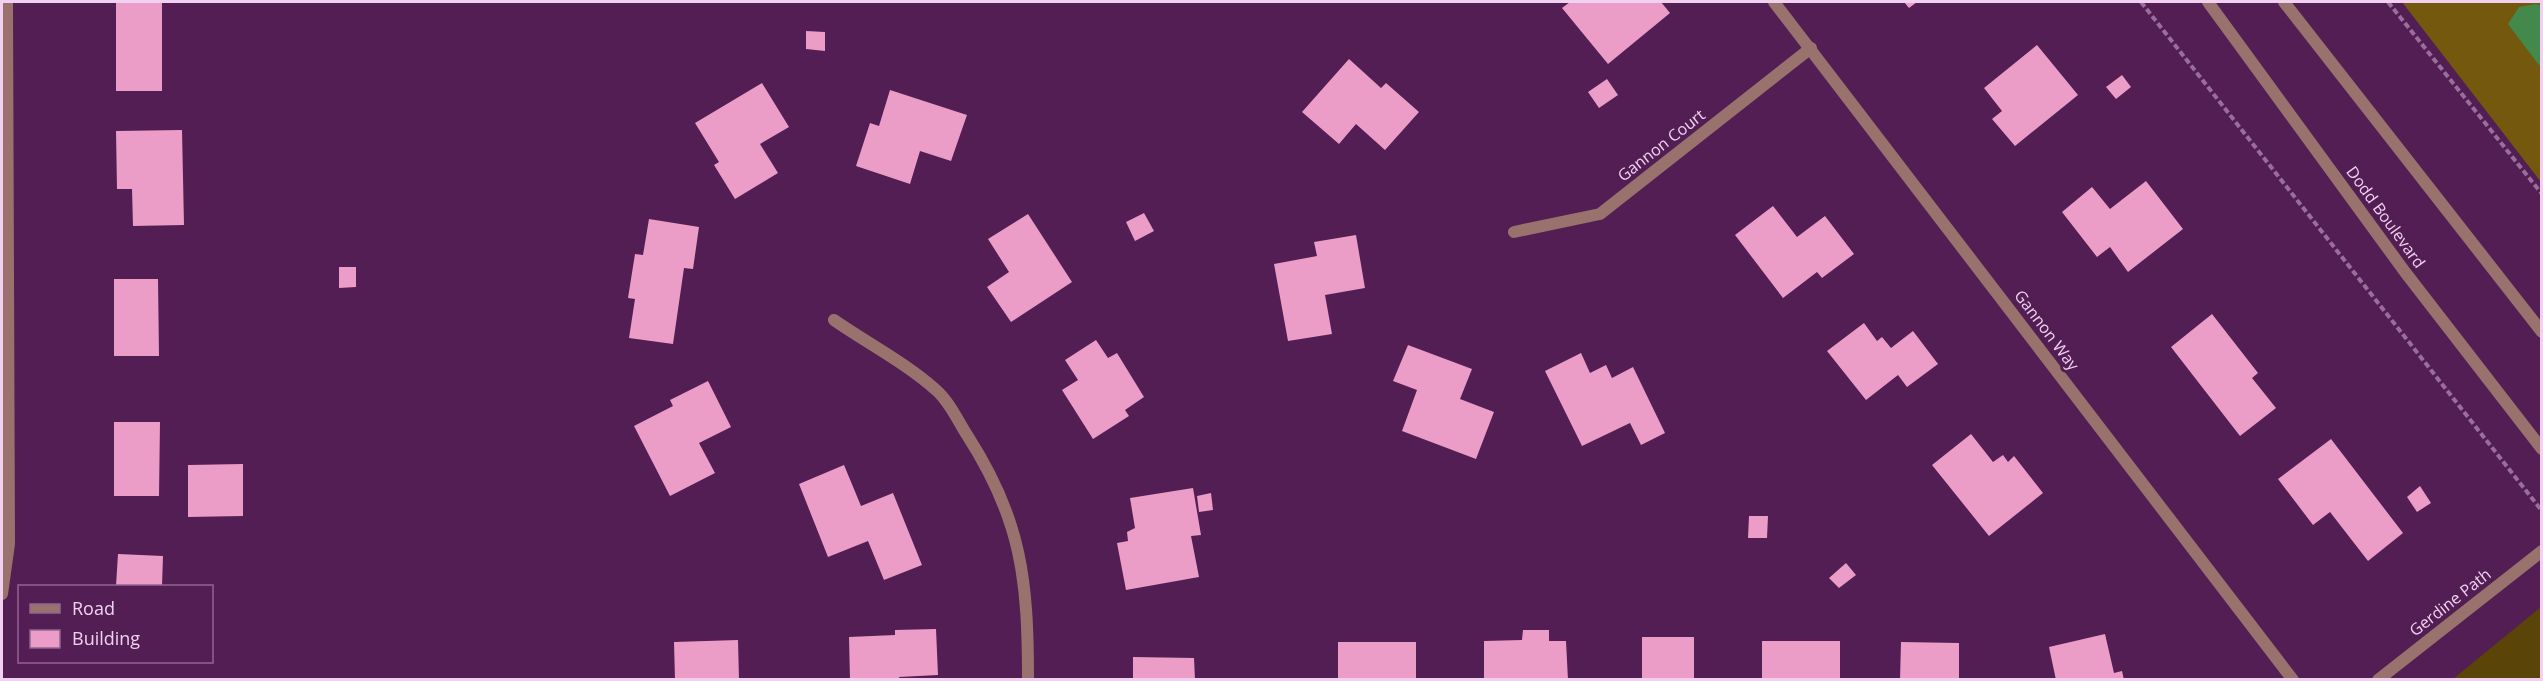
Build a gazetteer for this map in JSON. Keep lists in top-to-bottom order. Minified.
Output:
{"streets":{"street":["Gannon Court","Dodd Boulevard","Gannon Way","Gerdine Path"]},"crossings":[["Gannon Court","Gannon Way"]],"legend":["Road","Building"]}
